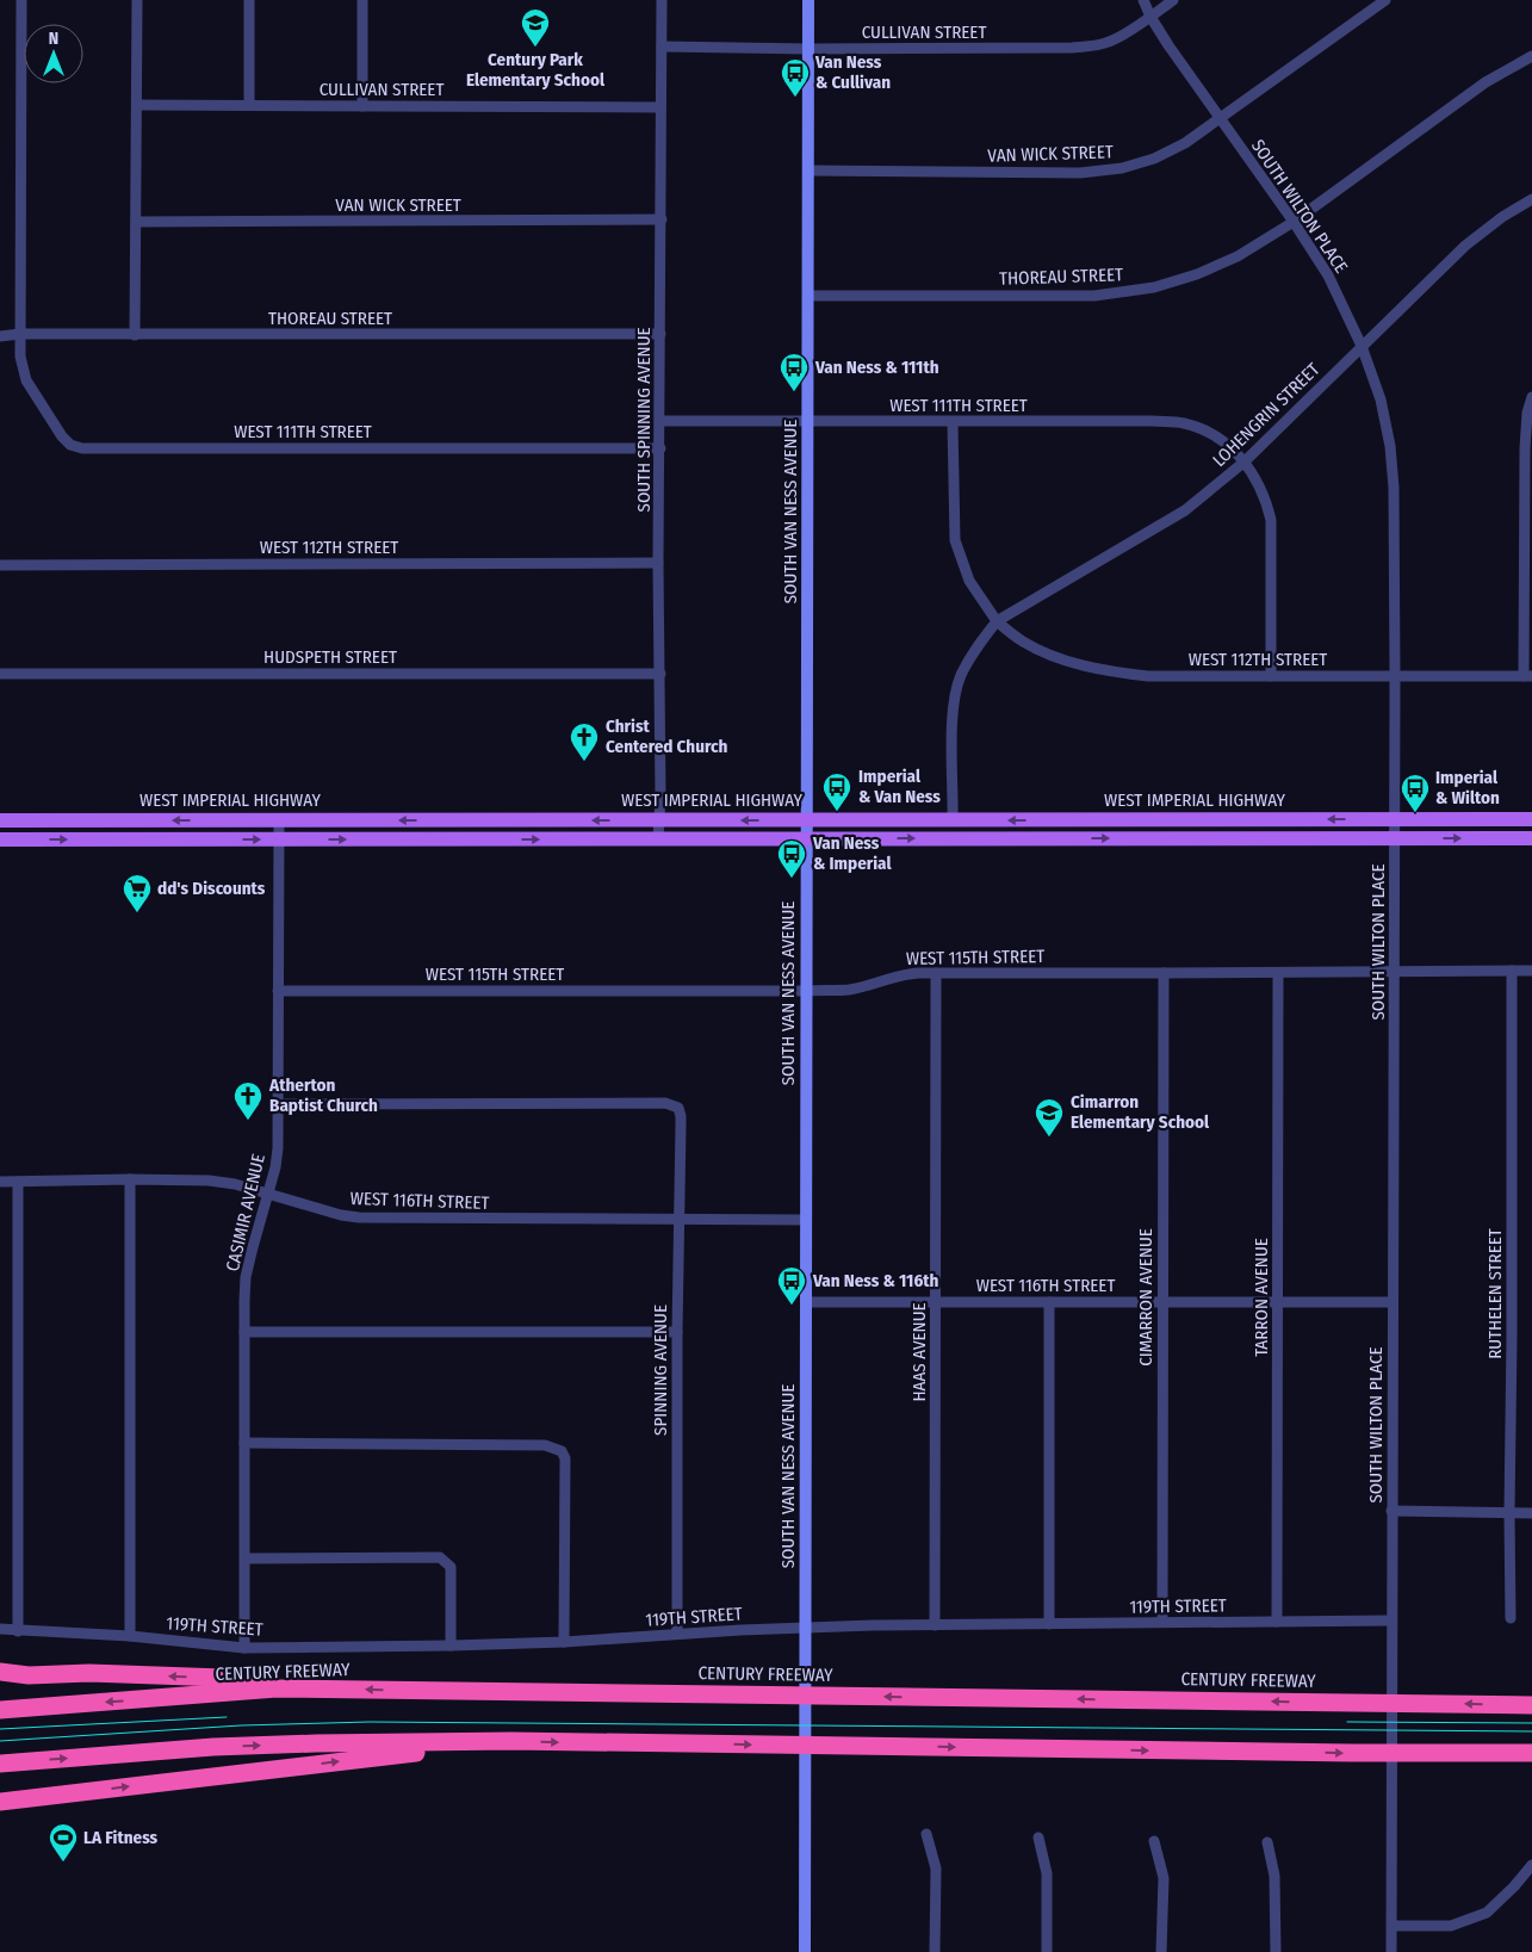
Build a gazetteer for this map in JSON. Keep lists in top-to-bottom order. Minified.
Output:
{"streets":{"highway":["CENTURY FREEWAY"],"main road":["SOUTH VAN NESS AVENUE","WEST IMPERIAL HIGHWAY"],"street":["CULLIVAN STREET","VAN WICK STREET","SOUTH WILTON PLACE","THOREAU STREET","WEST 111TH STREET","LOHENGRIN STREET","SOUTH SPINNING AVENUE","WEST 112TH STREET","HUDSPETH STREET","WEST 115TH STREET","WEST 116TH STREET","CASIMIR AVENUE","RUTHELEN STREET","CIMARRON AVENUE","TARRON AVENUE","HAAS AVENUE","SPINNING AVENUE","119TH STREET"]},"crossings":[["CULLIVAN STREET","SOUTH WILTON PLACE"],["CULLIVAN STREET","SOUTH SPINNING AVENUE"],["CULLIVAN STREET","SOUTH VAN NESS AVENUE"],["VAN WICK STREET","SOUTH WILTON PLACE"],["VAN WICK STREET","SOUTH SPINNING AVENUE"],["VAN WICK STREET","SOUTH VAN NESS AVENUE"],["SOUTH WILTON PLACE","THOREAU STREET"],["SOUTH WILTON PLACE","LOHENGRIN STREET"],["SOUTH WILTON PLACE","WEST 112TH STREET"],["SOUTH WILTON PLACE","WEST IMPERIAL HIGHWAY"],["SOUTH WILTON PLACE","WEST 115TH STREET"],["SOUTH WILTON PLACE","WEST 116TH STREET"],["SOUTH WILTON PLACE","119TH STREET"],["THOREAU STREET","WEST 111TH STREET"],["THOREAU STREET","SOUTH SPINNING AVENUE"],["THOREAU STREET","SOUTH VAN NESS AVENUE"],["WEST 111TH STREET","LOHENGRIN STREET"],["WEST 111TH STREET","SOUTH SPINNING AVENUE"],["WEST 111TH STREET","SOUTH VAN NESS AVENUE"],["WEST 111TH STREET","WEST 112TH STREET"],["LOHENGRIN STREET","WEST 112TH STREET"],["SOUTH SPINNING AVENUE","WEST 112TH STREET"],["SOUTH SPINNING AVENUE","HUDSPETH STREET"],["SOUTH SPINNING AVENUE","WEST IMPERIAL HIGHWAY"],["SOUTH VAN NESS AVENUE","WEST IMPERIAL HIGHWAY"],["SOUTH VAN NESS AVENUE","WEST 115TH STREET"],["SOUTH VAN NESS AVENUE","WEST 116TH STREET"],["SOUTH VAN NESS AVENUE","119TH STREET"],["WEST IMPERIAL HIGHWAY","CASIMIR AVENUE"],["WEST 115TH STREET","CASIMIR AVENUE"],["WEST 115TH STREET","RUTHELEN STREET"],["WEST 115TH STREET","CIMARRON AVENUE"],["WEST 115TH STREET","TARRON AVENUE"],["WEST 115TH STREET","HAAS AVENUE"],["WEST 116TH STREET","CASIMIR AVENUE"],["WEST 116TH STREET","CIMARRON AVENUE"],["WEST 116TH STREET","TARRON AVENUE"],["WEST 116TH STREET","HAAS AVENUE"],["WEST 116TH STREET","SPINNING AVENUE"],["CASIMIR AVENUE","SPINNING AVENUE"],["CASIMIR AVENUE","119TH STREET"],["CIMARRON AVENUE","119TH STREET"],["TARRON AVENUE","119TH STREET"],["HAAS AVENUE","119TH STREET"],["SPINNING AVENUE","119TH STREET"]],"places":{"school or university":["Century Park Elementary School","Cimarron Elementary School"],"bus stop":["Van Ness & Cullivan","Van Ness & 111th","Imperial & Van Ness","Imperial & Wilton","Van Ness & Imperial","Van Ness & 116th"],"church":["Christ Centered Church","Atherton Baptist Church"],"supermarket":["dd's Discounts"],"sports":["LA Fitness"]},"north":"top"}
